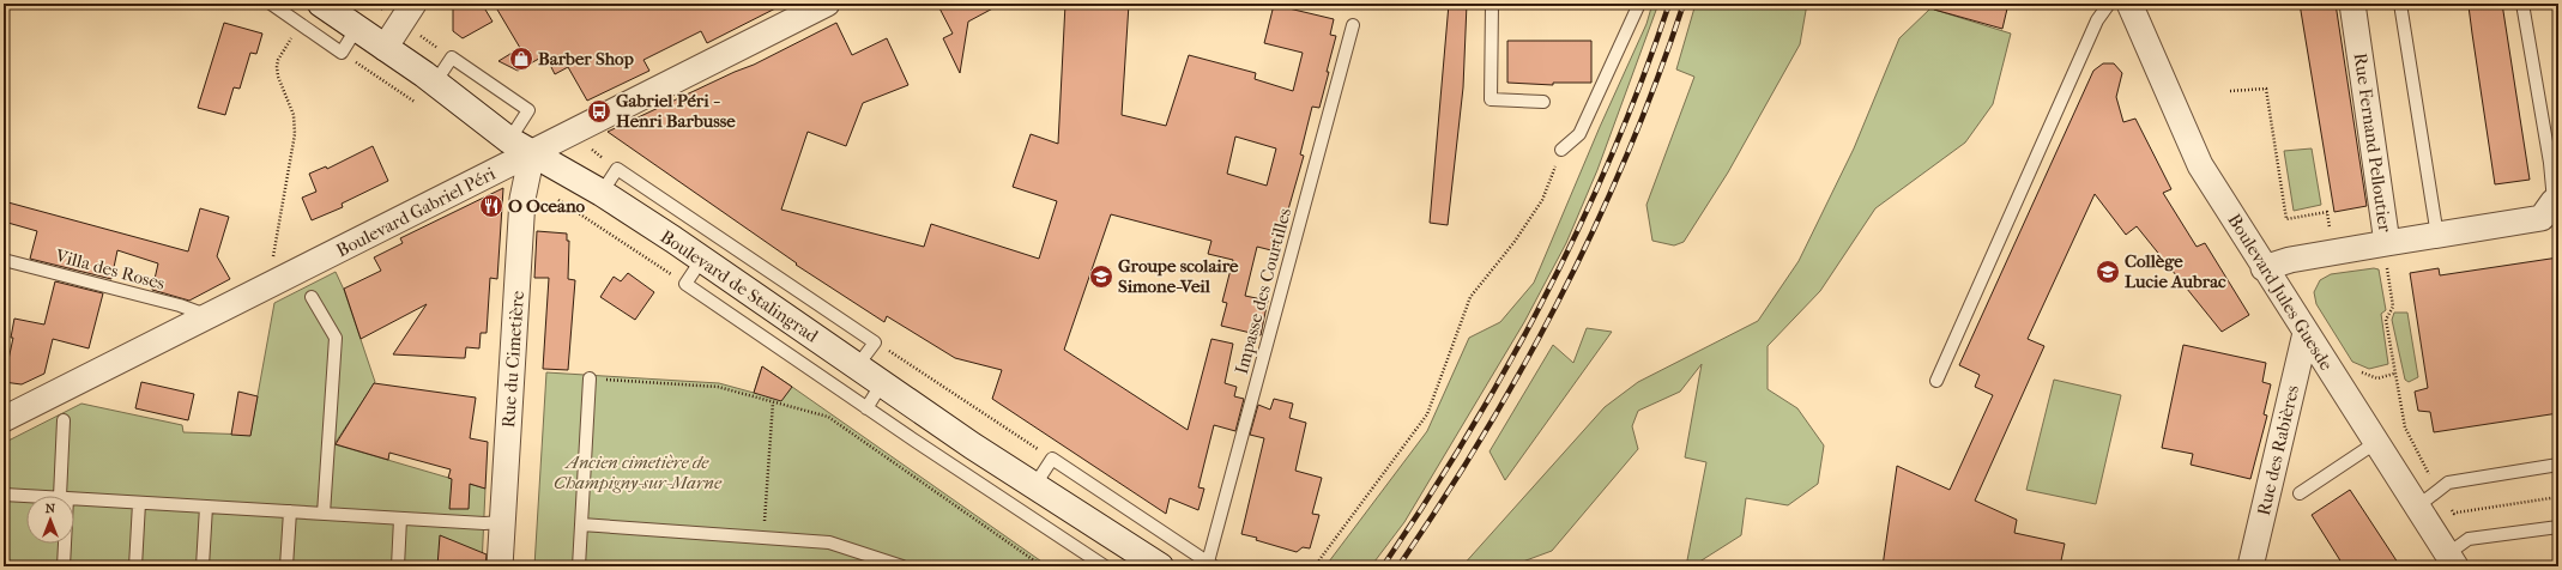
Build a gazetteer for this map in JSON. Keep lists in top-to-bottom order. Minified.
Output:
{"streets":{"main road":["Boulevard de Stalingrad"],"street":["Rue Fernand Pelloutier","Boulevard Gabriel Péri","Boulevard Jules Guesde","Rue du Cimetière","Rue des Rabières"],"lane":["Villa des Roses","Impasse des Courtilles"]},"crossings":[["Rue Fernand Pelloutier","Boulevard Jules Guesde"],["Boulevard Gabriel Péri","Villa des Roses"],["Boulevard Gabriel Péri","Boulevard de Stalingrad"],["Boulevard Gabriel Péri","Rue du Cimetière"],["Boulevard de Stalingrad","Rue du Cimetière"],["Boulevard Jules Guesde","Rue des Rabières"]],"parks":["Ancien cimetière de Champigny-sur-Marne"],"places":{"shop":["Barber Shop"],"bus stop":["Gabriel Péri - Henri Barbusse"],"restaurant":["O Oceano"],"school or university":["Collège Lucie Aubrac","Groupe scolaire Simone-Veil"]},"north":"top"}
